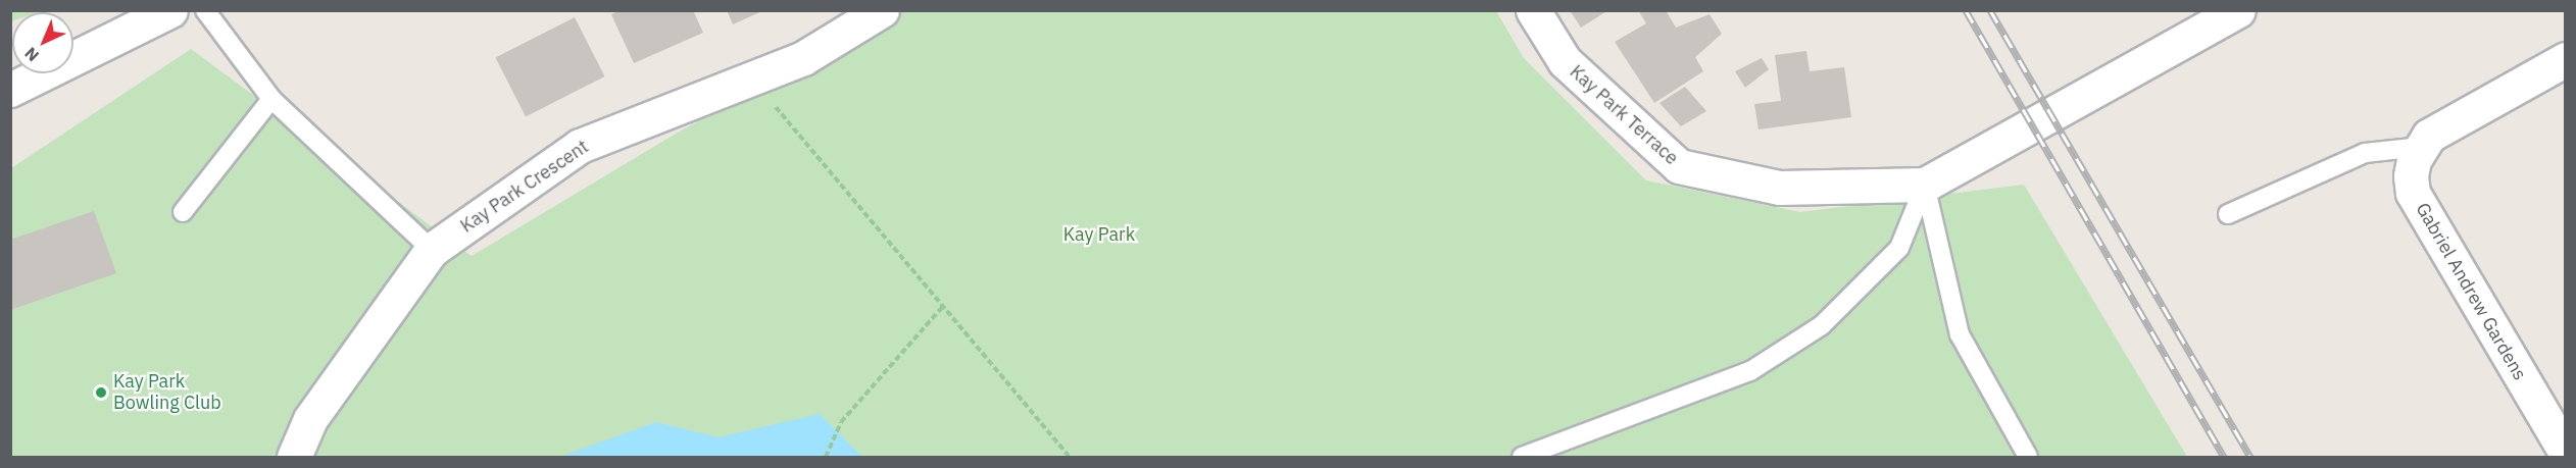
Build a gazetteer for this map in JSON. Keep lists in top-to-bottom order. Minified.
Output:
{"streets":{"street":["Kay Park Terrace","Kay Park Crescent","Gabriel Andrew Gardens"]},"parks":["Kay Park"],"places":["Kay Park Bowling Club"],"north":"bottom left"}
